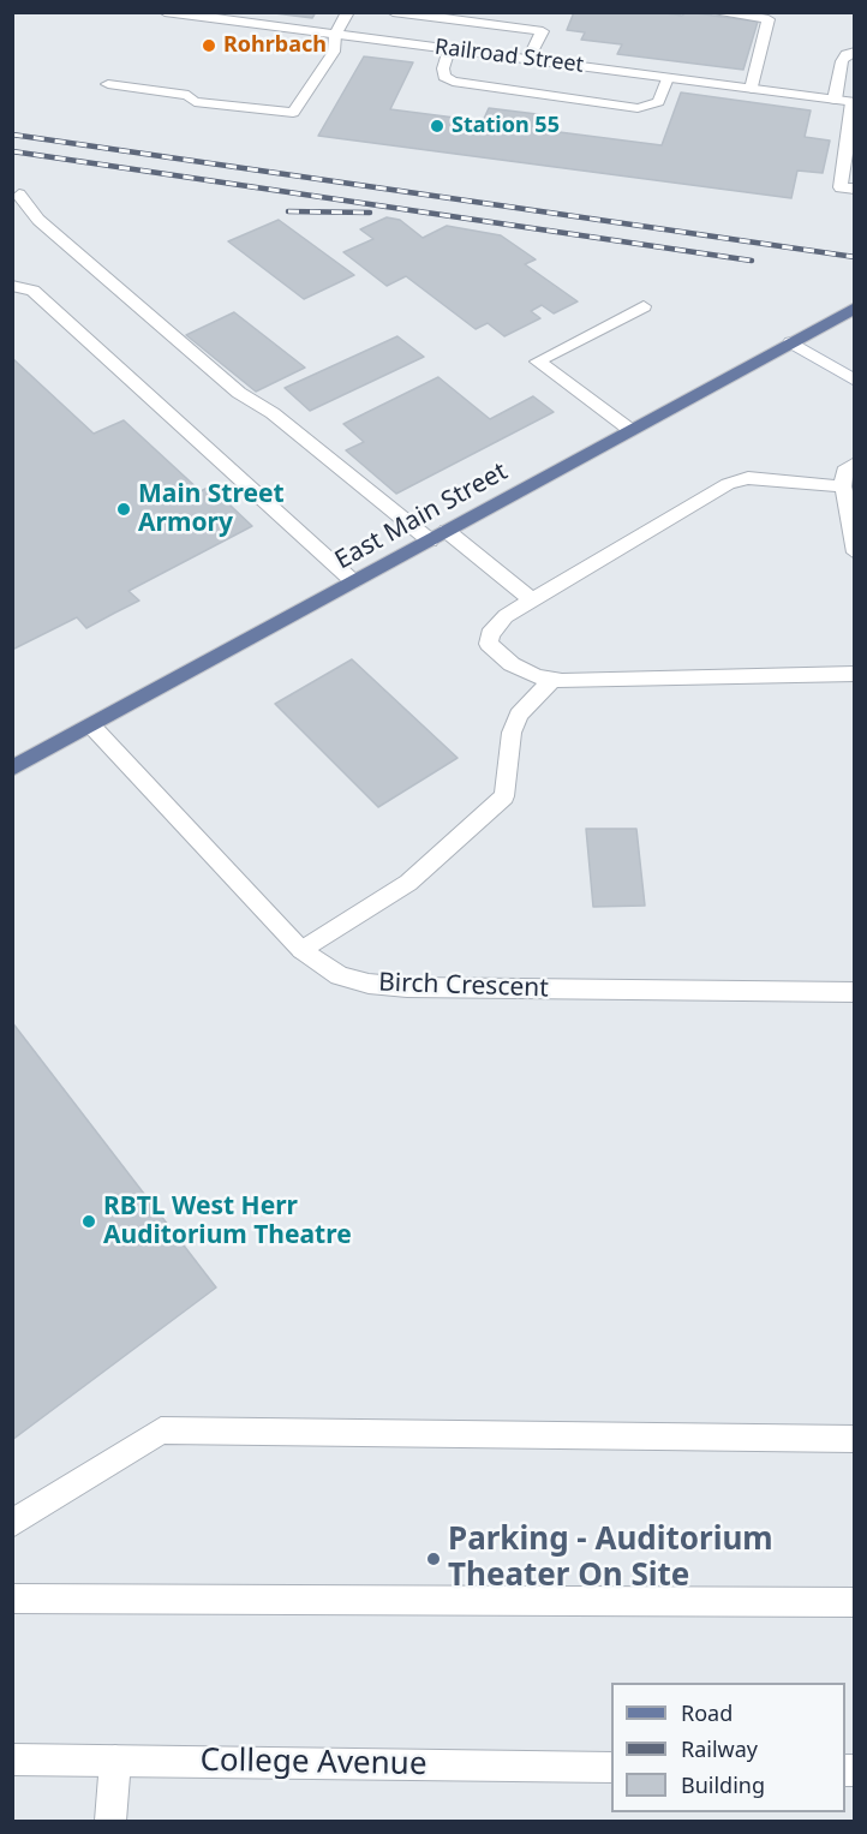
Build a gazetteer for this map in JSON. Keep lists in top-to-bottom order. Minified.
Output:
{"streets":{"main road":["East Main Street"],"street":["Railroad Street","Birch Crescent","College Avenue"]},"crossings":[["East Main Street","Birch Crescent"]],"places":["Rohrbach","Station 55","Main Street Armory","RBTL West Herr Auditorium Theatre","Parking - Auditorium Theater On Site"],"legend":["Road","Railway","Building"]}
